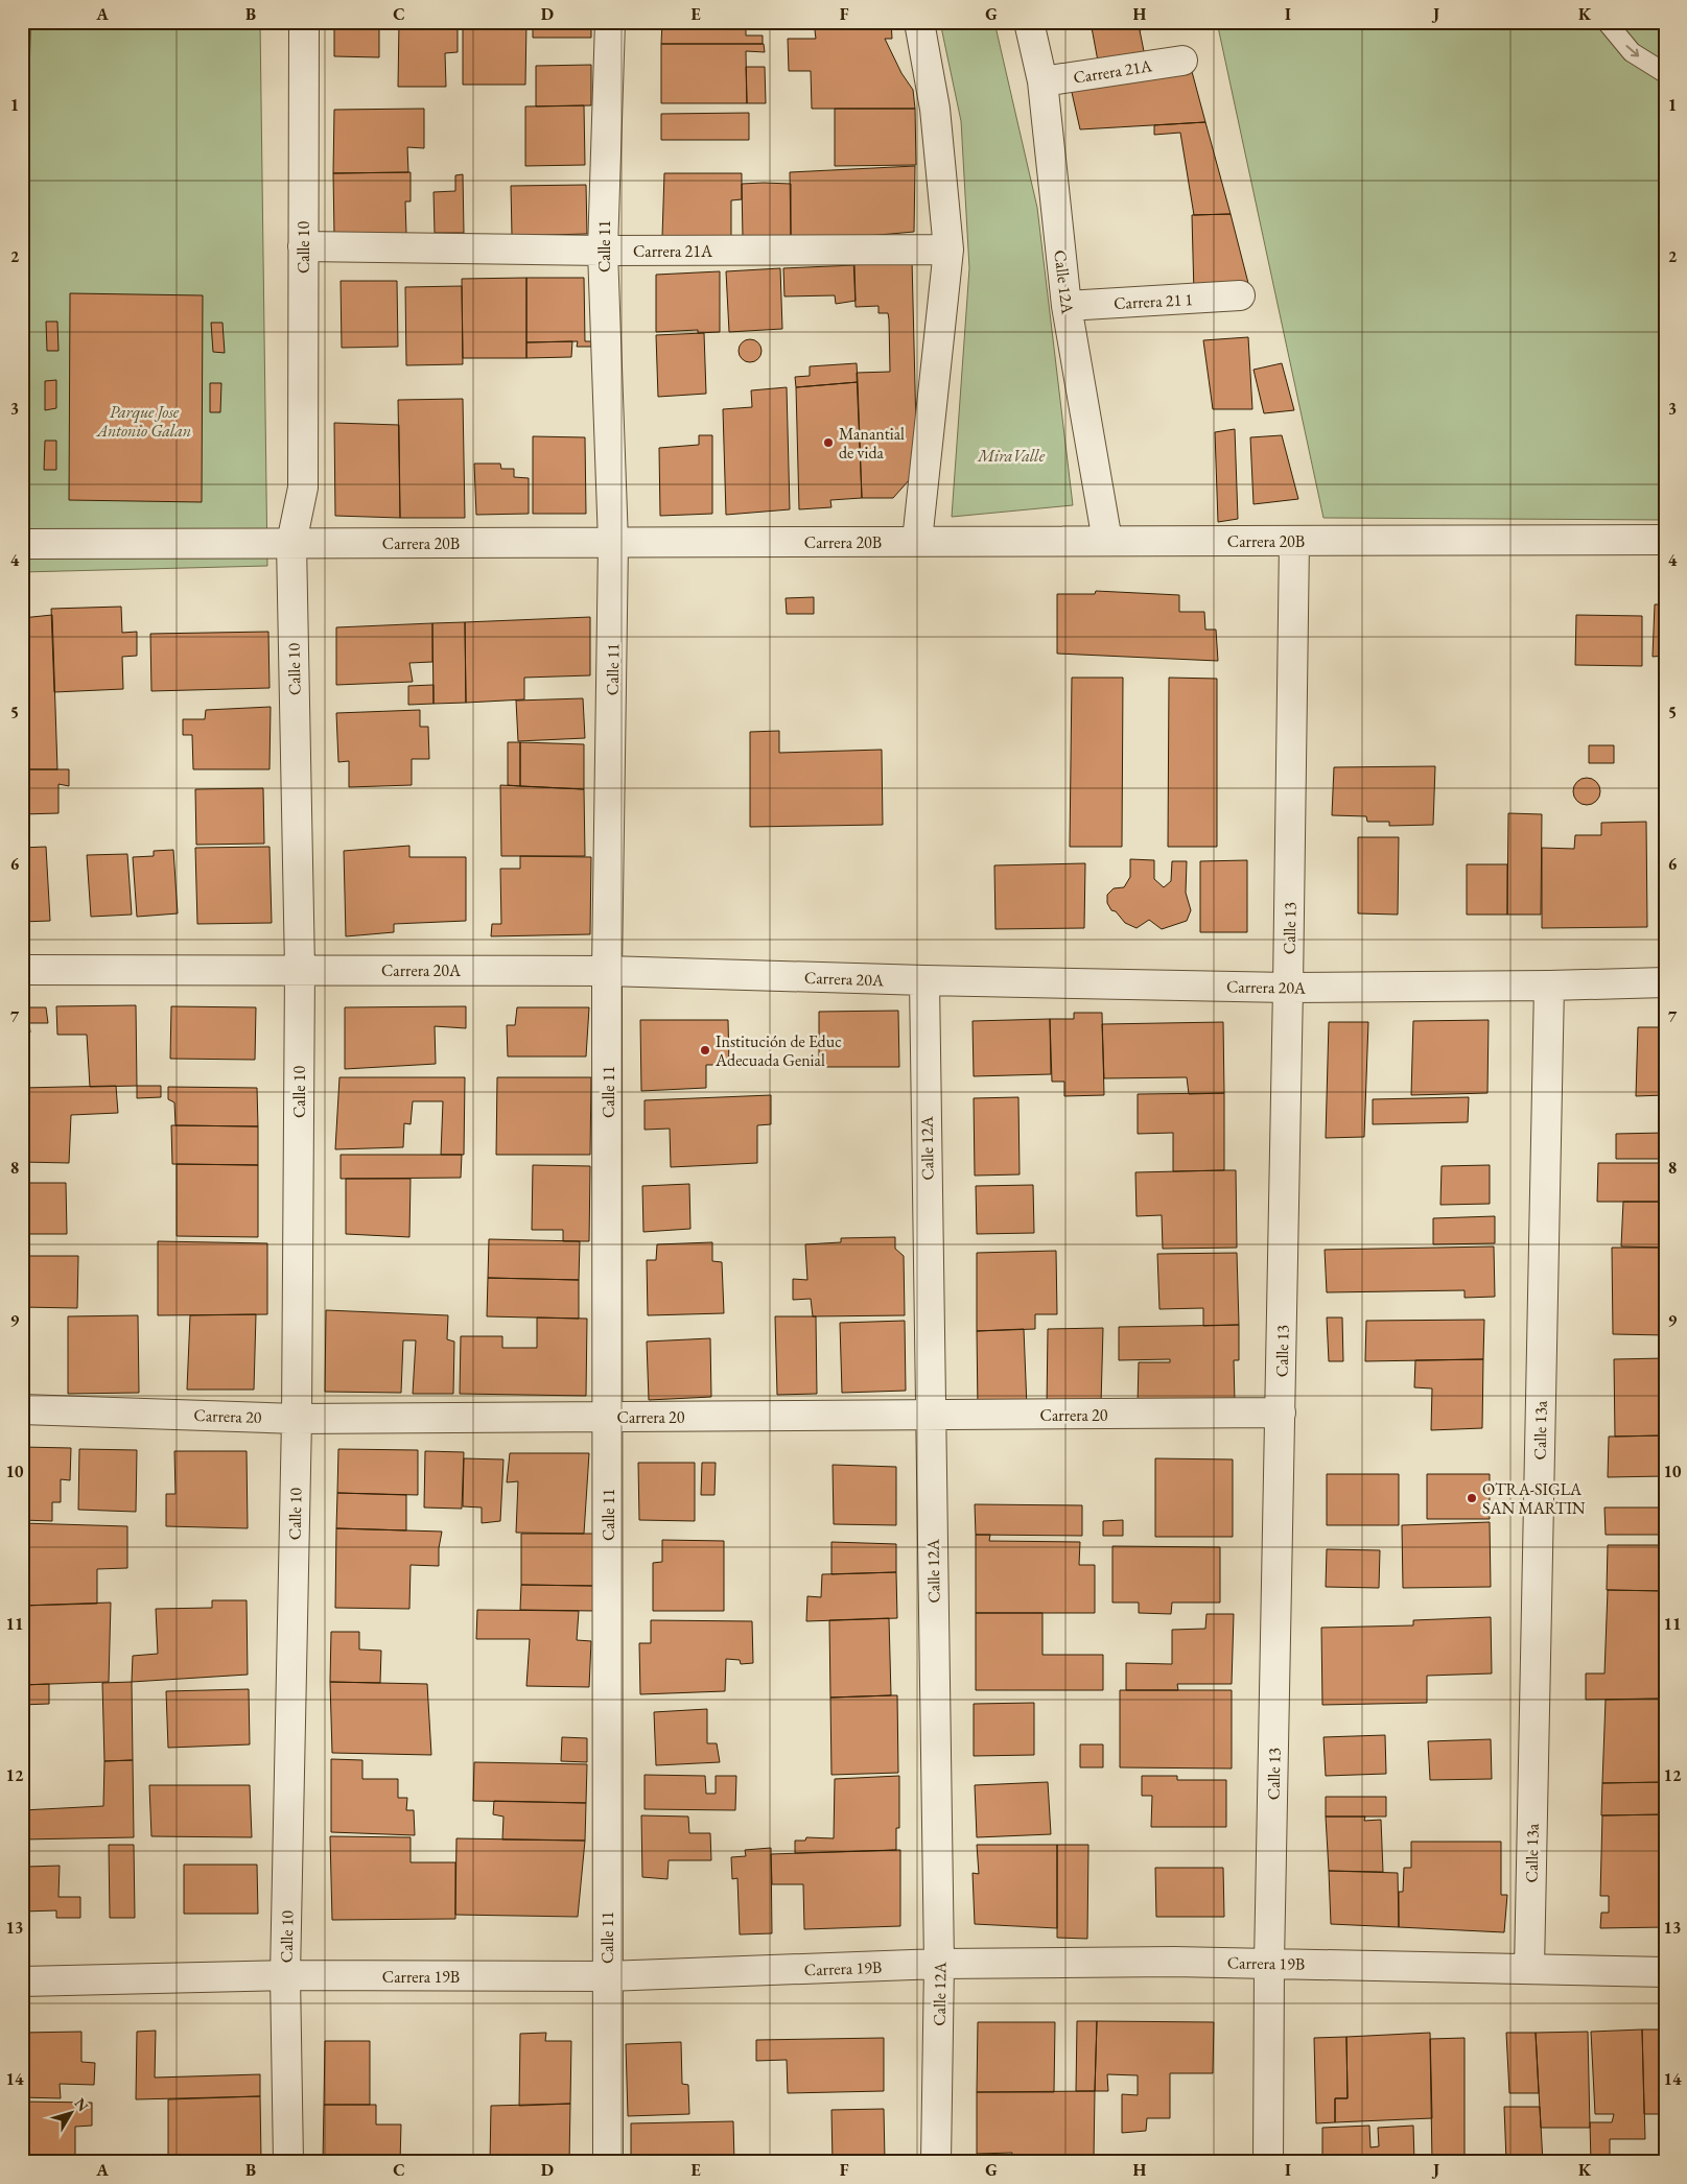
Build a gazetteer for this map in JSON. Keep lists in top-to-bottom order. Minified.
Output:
{"streets":{"street":["Carrera 21A","Calle 11","Calle 10","Calle 12A","Carrera 21 1","Carrera 20B","Calle 13","Carrera 20A","Carrera 20","Calle 13a","Carrera 19B"]},"crossings":[["Carrera 21A","Calle 11"],["Carrera 21A","Calle 10"],["Carrera 21A","Calle 12A"],["Calle 11","Carrera 20B"],["Calle 11","Carrera 20A"],["Calle 11","Carrera 20"],["Calle 11","Carrera 19B"],["Calle 10","Carrera 20B"],["Calle 10","Carrera 20A"],["Calle 10","Carrera 20"],["Calle 10","Carrera 19B"],["Calle 12A","Carrera 21 1"],["Calle 12A","Carrera 20B"],["Calle 12A","Carrera 20A"],["Calle 12A","Carrera 20"],["Calle 12A","Carrera 19B"],["Carrera 20B","Calle 13"],["Calle 13","Carrera 20A"],["Calle 13","Carrera 20"],["Calle 13","Carrera 19B"],["Carrera 20A","Calle 13a"],["Calle 13a","Carrera 19B"]],"parks":["Parque Jose Antonio Galan","MiraValle"],"places":["Manantial de vida","Institución de Educ Adecuada Genial","OTRA-SIGLA SAN MARTIN"],"north":"top right","grid":{"columns":["A","B","C","D","E","F","G","H","I","J","K"],"rows":["1","2","3","4","5","6","7","8","9","10","11","12","13","14"]}}
